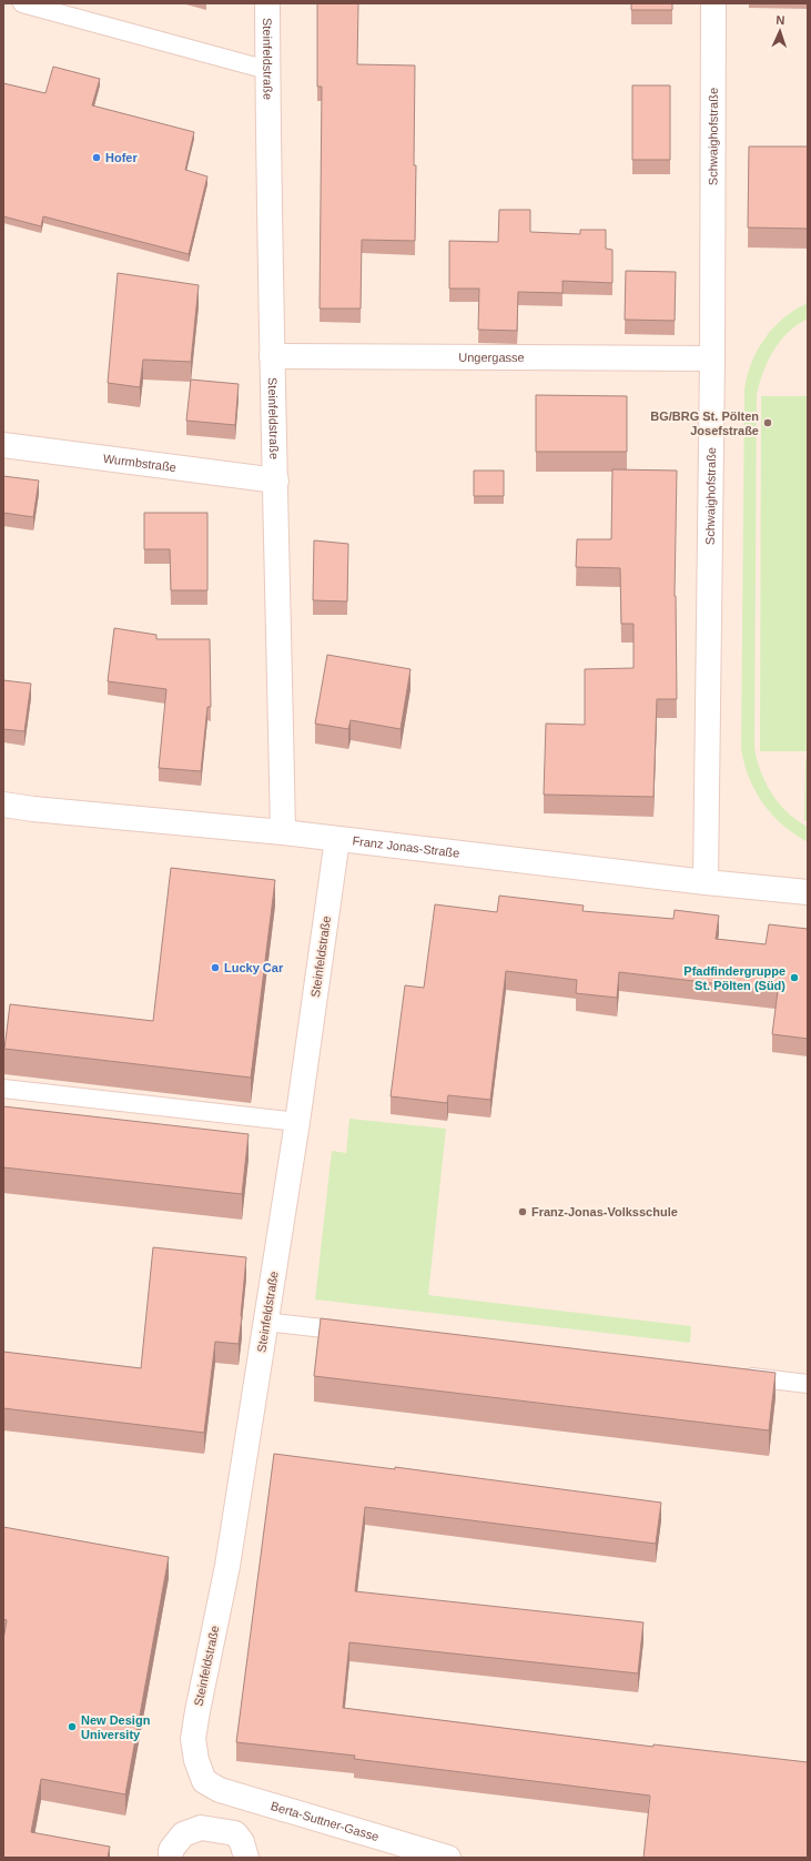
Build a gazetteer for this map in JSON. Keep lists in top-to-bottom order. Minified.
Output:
{"streets":{"street":["Steinfeldstraße","Schwaighofstraße","Ungergasse","Wurmbstraße","Franz Jonas-Straße","Berta-Suttner-Gasse"]},"crossings":[["Steinfeldstraße","Ungergasse"],["Steinfeldstraße","Wurmbstraße"],["Steinfeldstraße","Franz Jonas-Straße"],["Steinfeldstraße","Berta-Suttner-Gasse"],["Schwaighofstraße","Ungergasse"],["Schwaighofstraße","Franz Jonas-Straße"]],"places":["Hofer","BG/BRG St. Pölten Josefstraße","Lucky Car","Pfadfindergruppe St. Pölten (Süd)","Franz-Jonas-Volksschule","New Design University"],"north":"top"}
